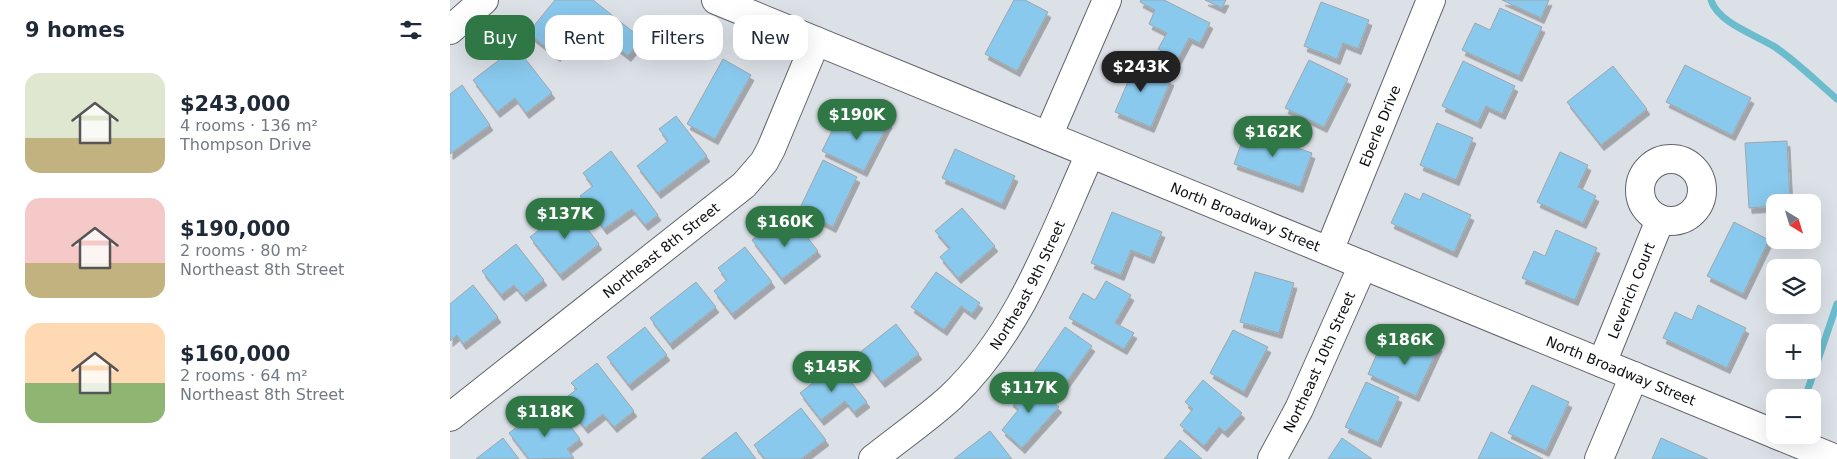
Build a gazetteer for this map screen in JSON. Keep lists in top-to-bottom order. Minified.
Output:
{"streets":{"street":["Eberle Drive","North Broadway Street","Northeast 8th Street","Northeast 9th Street","Leverich Court","Northeast 10th Street"]},"crossings":[["Eberle Drive","North Broadway Street"],["North Broadway Street","Northeast 8th Street"],["North Broadway Street","Northeast 9th Street"],["North Broadway Street","Leverich Court"],["North Broadway Street","Northeast 10th Street"]],"north":"bottom right","page":{"heading":"9 homes","chip":["Buy","Rent","Filters","New"],"price":["$243K","$190K","$162K","$137K","$160K","$186K","$145K","$117K","$118K"],"list":[{"name":"$243,000","note":"4 rooms · 136 m² · Thompson Drive"},{"name":"$190,000","note":"2 rooms · 80 m² · Northeast 8th Street"},{"name":"$160,000","note":"2 rooms · 64 m² · Northeast 8th Street"}],"map_buttons":["+","−"]}}
